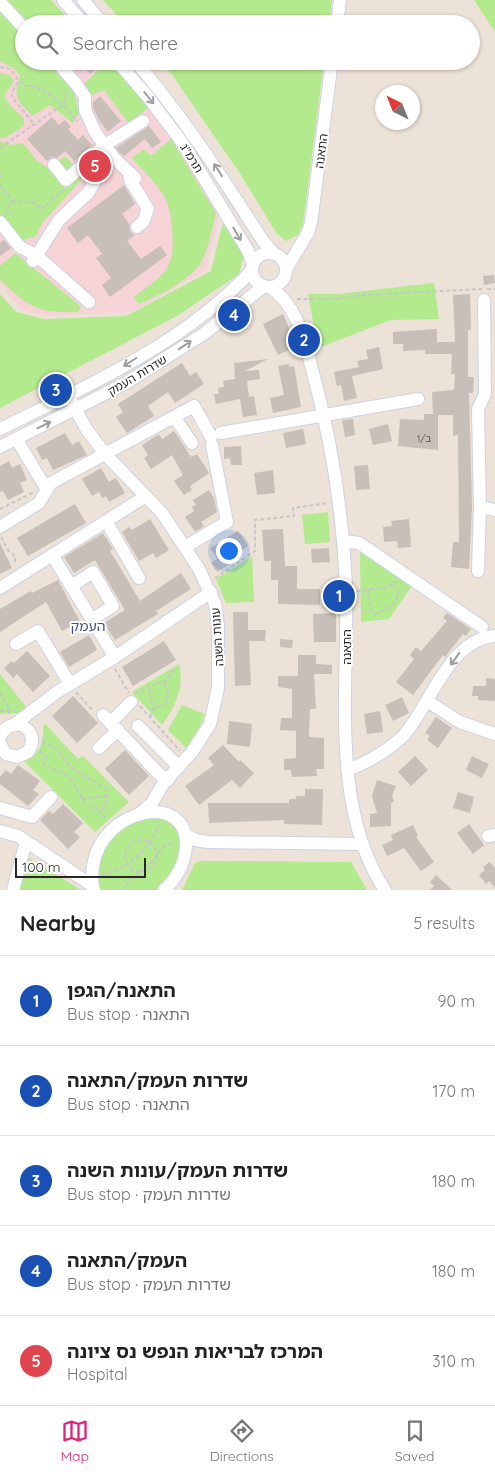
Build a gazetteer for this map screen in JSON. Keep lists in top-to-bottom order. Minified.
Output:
{"streets":{"street":["התאנה","תרמ\"ג","שדרות העמק","עונות השנה"]},"crossings":[["התאנה","תרמ\"ג"],["התאנה","שדרות העמק"],["תרמ\"ג","שדרות העמק"],["שדרות העמק","עונות השנה"]],"districts":["העמק"],"house_numbers":["1/ב"],"scale_bar":"100 m","north":"top left","page":{"search":"Search here","pins":["5","4","2","3","1"],"scale":"100 m","heading":["Nearby","5 results"],"list":[{"mark":"1","name":"התאנה/הגפן","note":"Bus stop · התאנה","value":"90 m"},{"mark":"2","name":"שדרות העמק/התאנה","note":"Bus stop · התאנה","value":"170 m"},{"mark":"3","name":"שדרות העמק/עונות השנה","note":"Bus stop · שדרות העמק","value":"180 m"},{"mark":"4","name":"העמק/התאנה","note":"Bus stop · שדרות העמק","value":"180 m"},{"mark":"5","name":"המרכז לבריאות הנפש נס ציונה","note":"Hospital","value":"310 m"}],"nav":["Map","Directions","Saved"]}}
